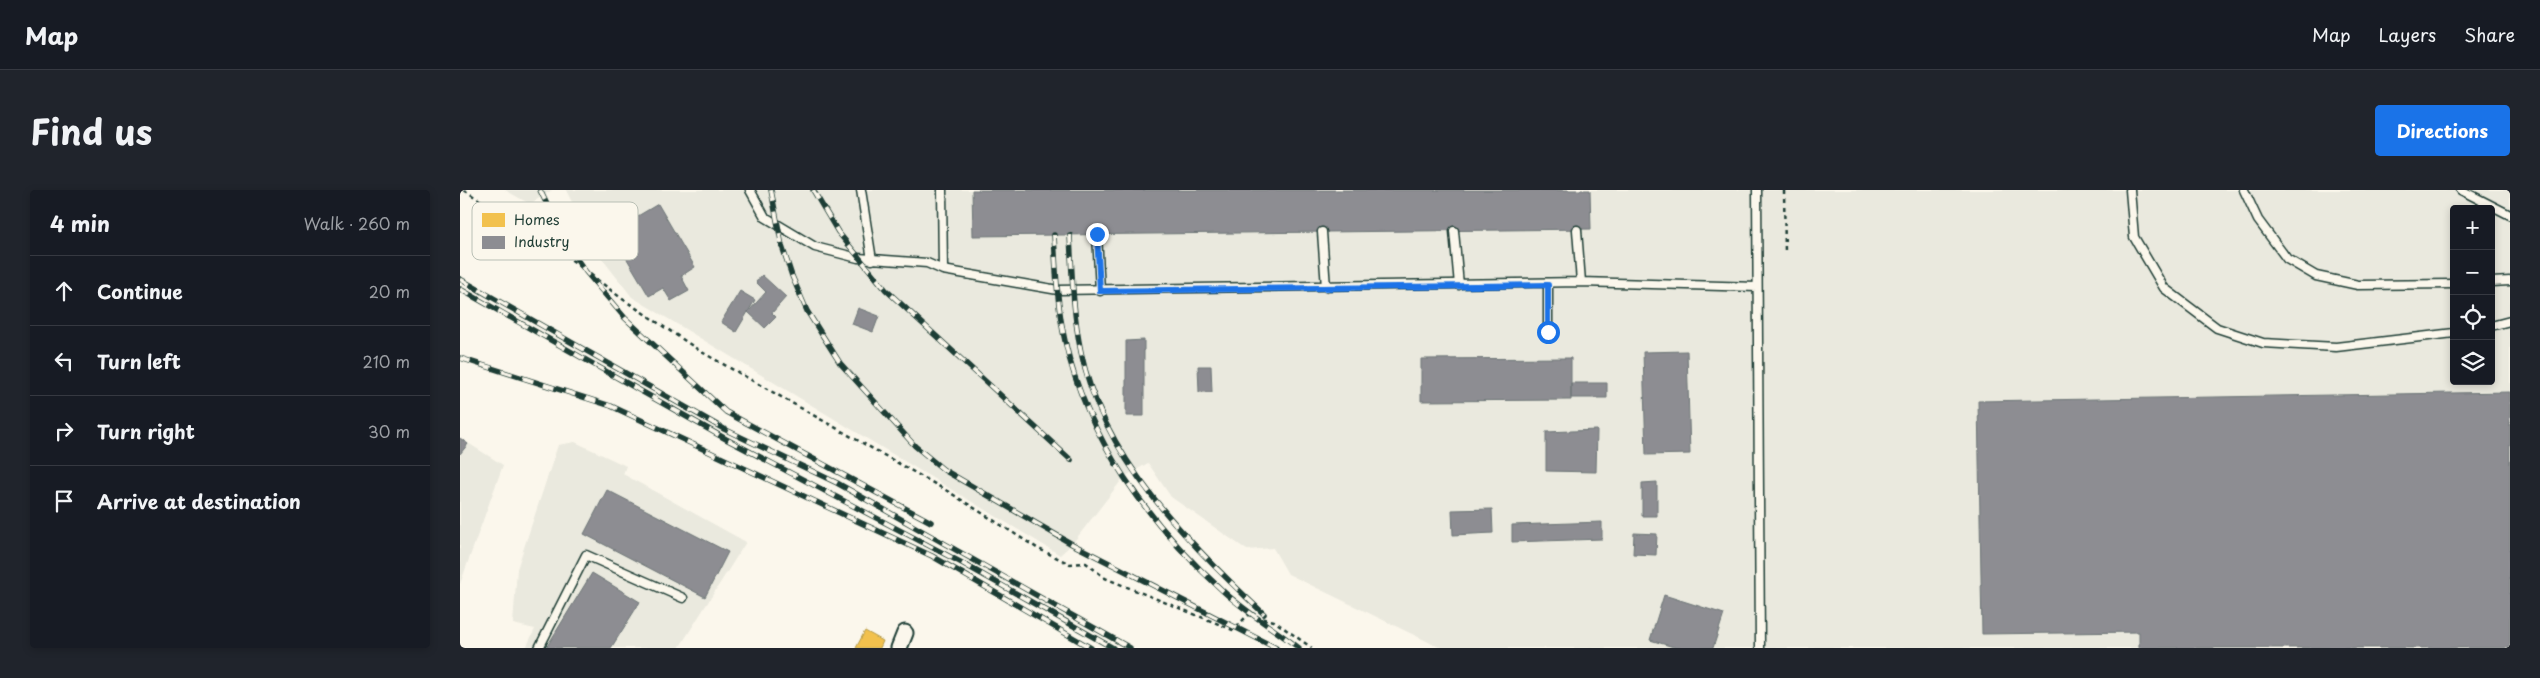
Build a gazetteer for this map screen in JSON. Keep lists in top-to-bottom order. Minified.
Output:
{"legend":["Homes","Industry"],"page":{"header":"Map","nav":["Map","Layers","Share"],"title":"Find us","buttons":"Directions","heading":["4 min","Walk · 260 m"],"map_buttons":["+","−"],"list":[["Continue","20 m"],["Turn left","210 m"],["Turn right","30 m"],"Arrive at destination"]}}
